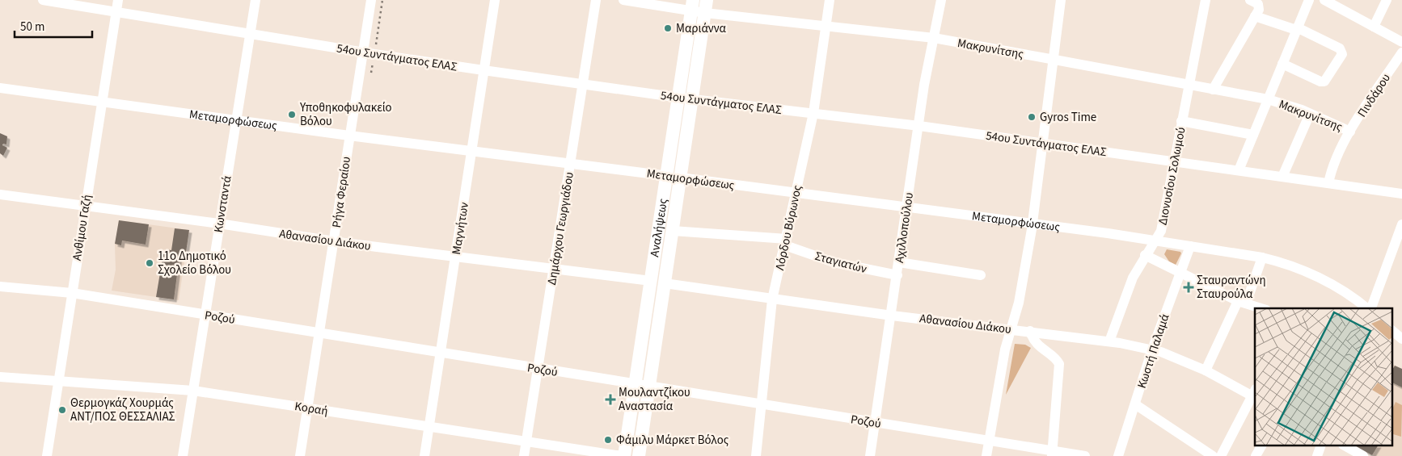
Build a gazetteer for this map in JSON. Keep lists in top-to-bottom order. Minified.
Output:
{"streets":{"main road":["Αναλήψεως"],"street":["Μακρυνίτσης","54ου Συντάγματος ΕΛΑΣ","Πινδάρου","Μεταμορφώσεως","Διονυσίου Σολωμού","Ρήγα Φεραίου","Κωνσταντά","Ανθίμου Γαζή","Λόρδου Βύρωνος","Αχιλλοπούλου","Μαγνήτων","Δημάρχου Γεωργιάδου","Αθανασίου Διάκου","Σταγιατών","Ροζού","Κωστή Παλαμά","Κοραή"]},"crossings":[["Μακρυνίτσης","Πινδάρου"],["Μακρυνίτσης","Διονυσίου Σολωμού"],["Μακρυνίτσης","Λόρδου Βύρωνος"],["Μακρυνίτσης","Αχιλλοπούλου"],["Μακρυνίτσης","Αναλήψεως"],["54ου Συντάγματος ΕΛΑΣ","Πινδάρου"],["54ου Συντάγματος ΕΛΑΣ","Διονυσίου Σολωμού"],["54ου Συντάγματος ΕΛΑΣ","Ρήγα Φεραίου"],["54ου Συντάγματος ΕΛΑΣ","Κωνσταντά"],["54ου Συντάγματος ΕΛΑΣ","Ανθίμου Γαζή"],["54ου Συντάγματος ΕΛΑΣ","Λόρδου Βύρωνος"],["54ου Συντάγματος ΕΛΑΣ","Αχιλλοπούλου"],["54ου Συντάγματος ΕΛΑΣ","Μαγνήτων"],["54ου Συντάγματος ΕΛΑΣ","Δημάρχου Γεωργιάδου"],["54ου Συντάγματος ΕΛΑΣ","Αναλήψεως"],["Μεταμορφώσεως","Διονυσίου Σολωμού"],["Μεταμορφώσεως","Ρήγα Φεραίου"],["Μεταμορφώσεως","Κωνσταντά"],["Μεταμορφώσεως","Ανθίμου Γαζή"],["Μεταμορφώσεως","Λόρδου Βύρωνος"],["Μεταμορφώσεως","Αχιλλοπούλου"],["Μεταμορφώσεως","Μαγνήτων"],["Μεταμορφώσεως","Δημάρχου Γεωργιάδου"],["Μεταμορφώσεως","Αναλήψεως"],["Μεταμορφώσεως","Κωστή Παλαμά"],["Διονυσίου Σολωμού","Αθανασίου Διάκου"],["Ρήγα Φεραίου","Αθανασίου Διάκου"],["Ρήγα Φεραίου","Ροζού"],["Ρήγα Φεραίου","Κοραή"],["Κωνσταντά","Αθανασίου Διάκου"],["Κωνσταντά","Ροζού"],["Κωνσταντά","Κοραή"],["Ανθίμου Γαζή","Αθανασίου Διάκου"],["Ανθίμου Γαζή","Ροζού"],["Ανθίμου Γαζή","Κοραή"],["Λόρδου Βύρωνος","Αθανασίου Διάκου"],["Λόρδου Βύρωνος","Σταγιατών"],["Λόρδου Βύρωνος","Ροζού"],["Αχιλλοπούλου","Αθανασίου Διάκου"],["Αχιλλοπούλου","Σταγιατών"],["Αχιλλοπούλου","Ροζού"],["Μαγνήτων","Αθανασίου Διάκου"],["Μαγνήτων","Ροζού"],["Μαγνήτων","Κοραή"],["Δημάρχου Γεωργιάδου","Αθανασίου Διάκου"],["Δημάρχου Γεωργιάδου","Ροζού"],["Δημάρχου Γεωργιάδου","Κοραή"],["Αναλήψεως","Αθανασίου Διάκου"],["Αναλήψεως","Σταγιατών"],["Αναλήψεως","Ροζού"],["Αναλήψεως","Κοραή"],["Αθανασίου Διάκου","Κωστή Παλαμά"]],"places":{"other":["Μαριάννα","Υποθηκοφυλακείο Βόλου","Gyros Time","11ο Δημοτικό Σχολείο Βόλου","Θερμογκάζ Χουρμάς ΑΝΤ/ΠΟΣ ΘΕΣΣΑΛΙΑΣ","Φάμιλυ Μάρκετ Βόλος"],"health":["Σταυραντώνη Σταυρούλα","Μουλαντζίκου Αναστασία"]},"scale_bar":"50 m"}
